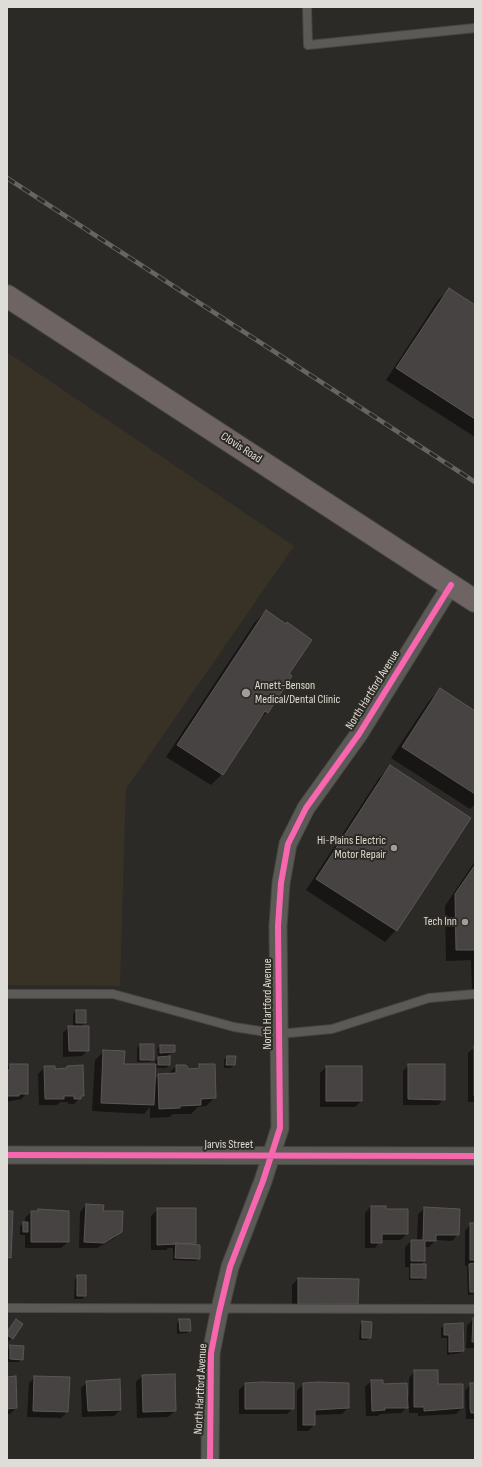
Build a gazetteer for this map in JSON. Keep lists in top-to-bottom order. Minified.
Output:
{"streets":{"highway":["Clovis Road"],"street":["North Hartford Avenue","Jarvis Street"]},"crossings":[["Clovis Road","North Hartford Avenue"],["North Hartford Avenue","Jarvis Street"]],"places":["Arnett-Benson Medical/Dental Clinic","Hi-Plains Electric Motor Repair","Tech Inn"]}
